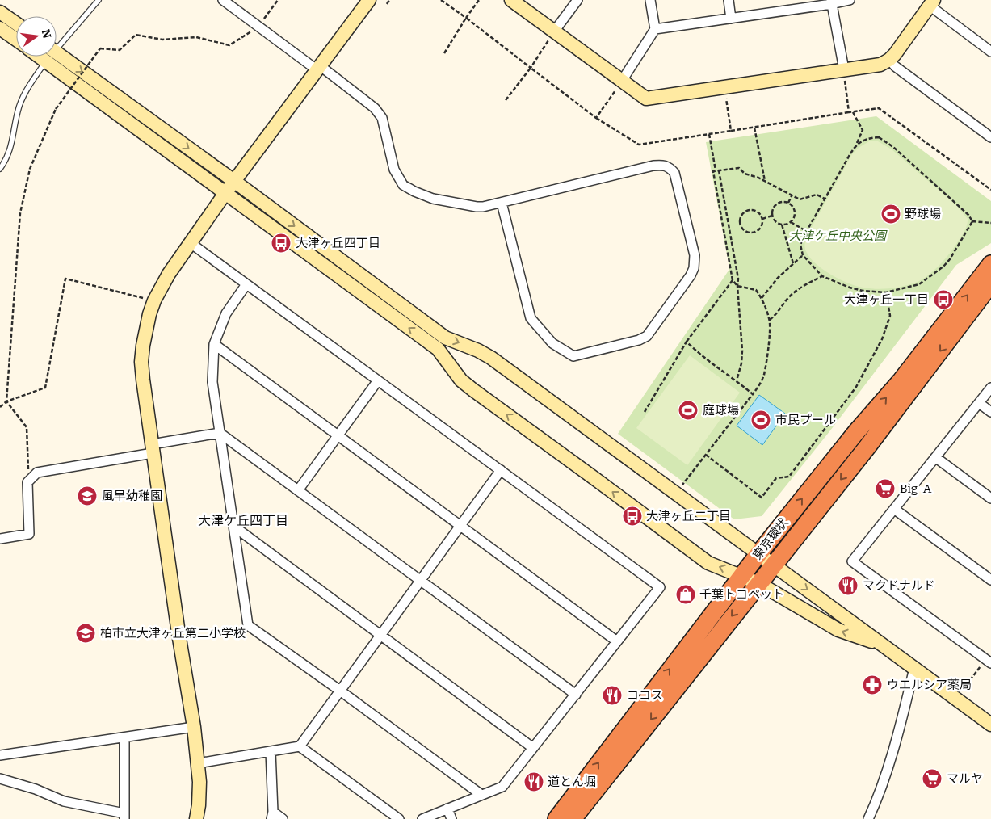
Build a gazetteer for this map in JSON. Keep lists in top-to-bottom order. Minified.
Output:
{"streets":{"highway":["東京環状"]},"districts":["大津ケ丘四丁目"],"parks":["大津ケ丘中央公園"],"places":{"sports":["野球場","庭球場","市民プール"],"bus stop":["大津ヶ丘四丁目","大津ヶ丘一丁目","大津ヶ丘二丁目"],"supermarket":["Big-A","マルヤ"],"school or university":["風早幼稚園","柏市立大津ヶ丘第二小学校"],"restaurant":["マクドナルド","ココス","道とん堀"],"shop":["千葉トヨペット"],"pharmacy":["ウエルシア薬局"]},"north":"right"}
